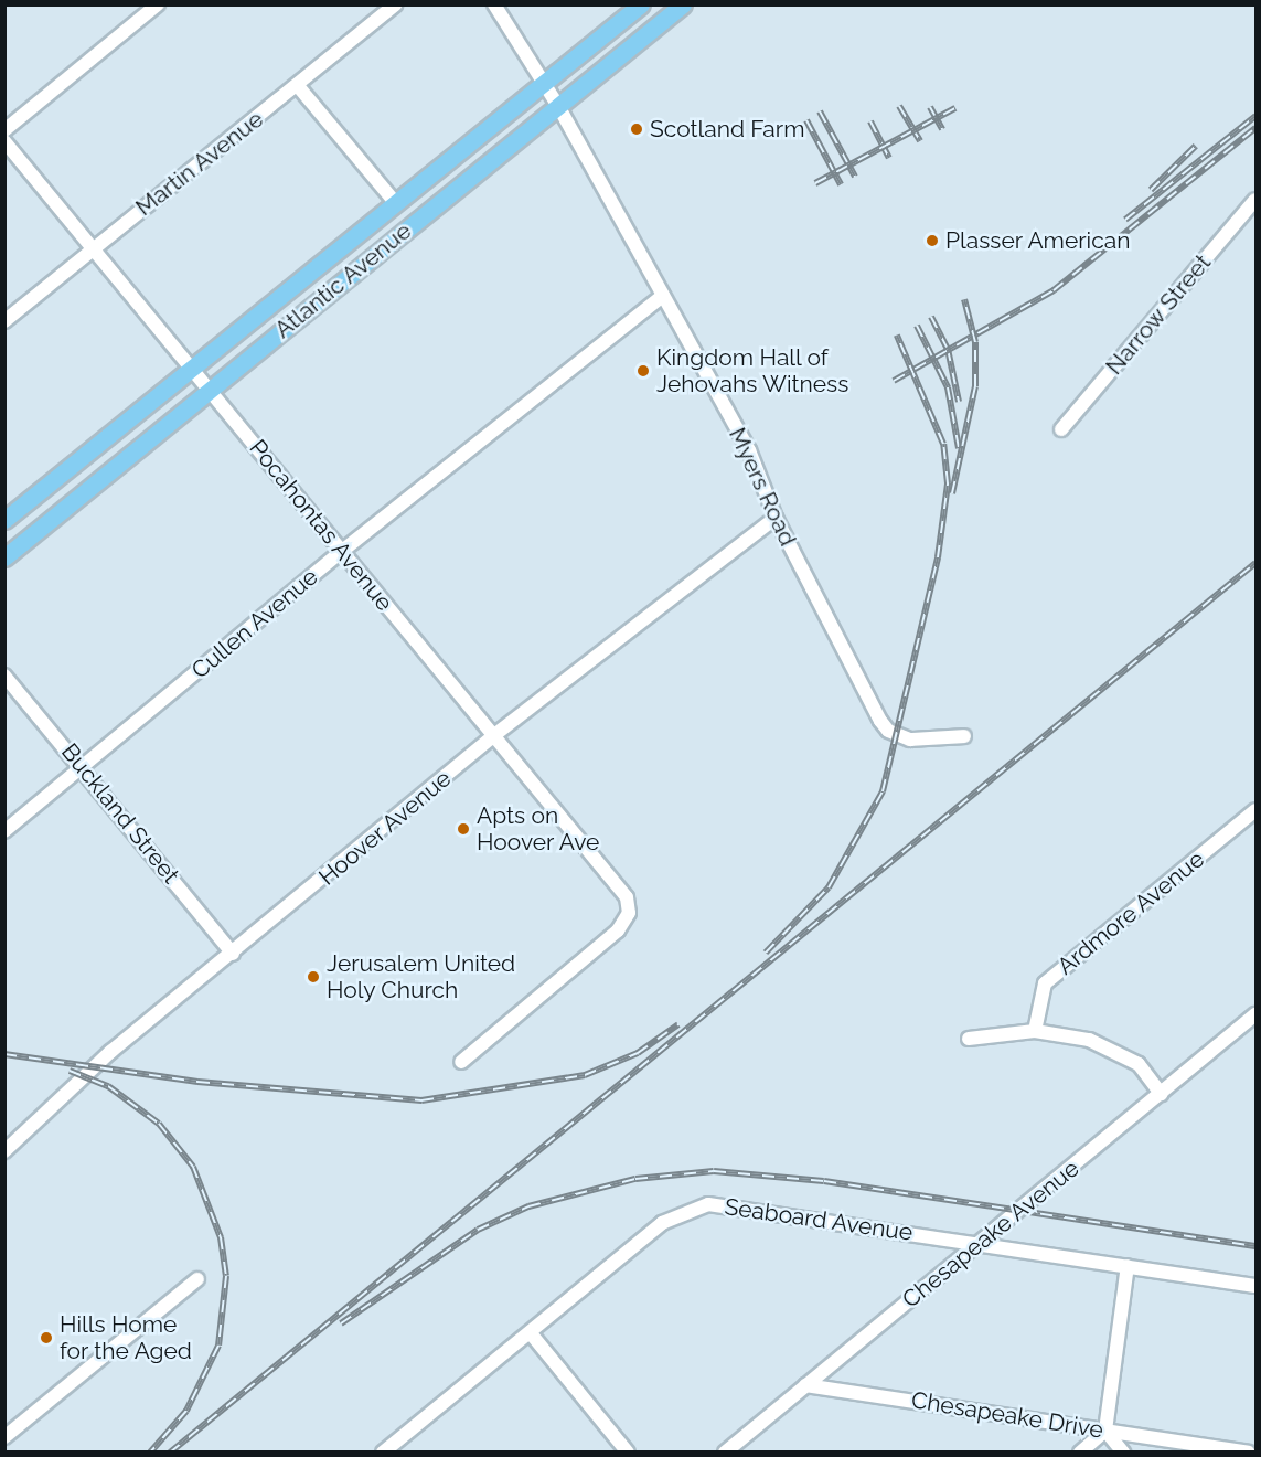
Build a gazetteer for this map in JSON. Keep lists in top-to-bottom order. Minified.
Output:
{"streets":{"main road":["Atlantic Avenue"],"street":["Martin Avenue","Narrow Street","Myers Road","Pocahontas Avenue","Cullen Avenue","Buckland Street","Hoover Avenue","Ardmore Avenue","Seaboard Avenue","Chesapeake Avenue","Chesapeake Drive"]},"crossings":[["Martin Avenue","Pocahontas Avenue"],["Atlantic Avenue","Myers Road"],["Atlantic Avenue","Pocahontas Avenue"],["Myers Road","Cullen Avenue"],["Myers Road","Hoover Avenue"],["Pocahontas Avenue","Cullen Avenue"],["Pocahontas Avenue","Hoover Avenue"],["Cullen Avenue","Buckland Street"],["Buckland Street","Hoover Avenue"],["Seaboard Avenue","Chesapeake Avenue"],["Chesapeake Avenue","Chesapeake Drive"]],"places":["Scotland Farm","Plasser American","Kingdom Hall of Jehovahs Witness","Apts on Hoover Ave","Jerusalem United Holy Church","Hills Home for the Aged"]}
